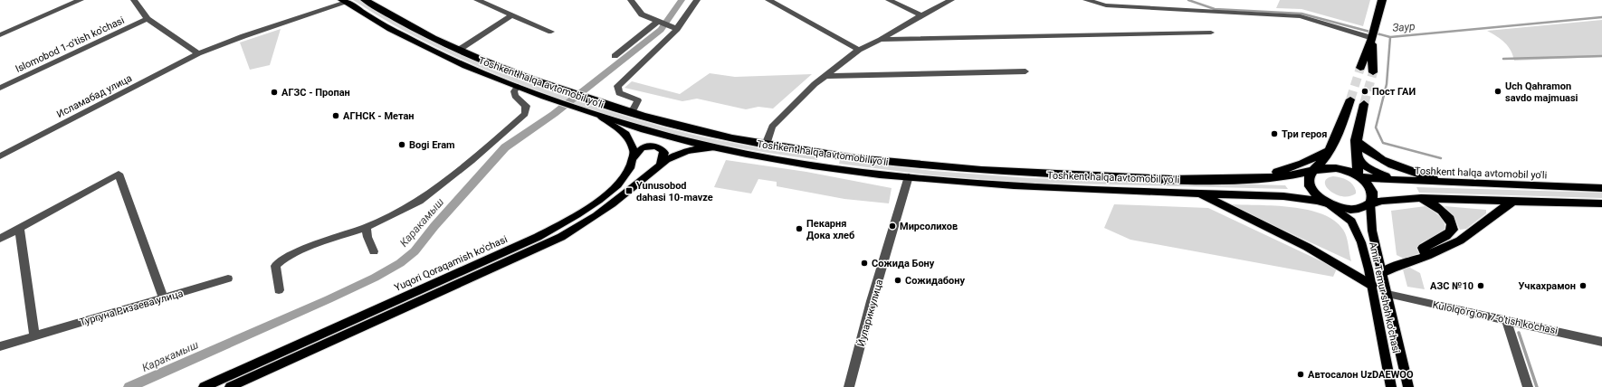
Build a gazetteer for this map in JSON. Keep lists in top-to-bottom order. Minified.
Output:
{"streets":{"highway":["Toshkent halqa avtomobil yo'li"],"main road":["Yuqori Qoraqamish ko'chasi","Amir Temur shoh ko'chasi"],"street":["Islomobod 1-o'tish ko'chasi","Исламабад улица","Тургуна Ризаева улица","Йуларик улица","Kulolqo'rg'on 7-o'tish ko'chasi"]},"crossings":[["Toshkent halqa avtomobil yo'li","Исламабад улица"],["Toshkent halqa avtomobil yo'li","Amir Temur shoh ko'chasi"],["Toshkent halqa avtomobil yo'li","Йуларик улица"],["Amir Temur shoh ko'chasi","Kulolqo'rg'on 7-o'tish ko'chasi"]],"water":["Заур","Каракамыш"],"places":{"other":["Пост ГАИ","Uch Qahramon savdo majmuasi","АГЗС - Пропан","АГНСК - Метан","Три героя","Bogi Eram","Мирсолихов","Пекарня Дока хлеб","Сожида Бону","Сожидабону","АЗС №10","Учкахрамон","Автосалон UzDAEWOO"],"transit":["Yunusobod dahasi 10-mavze"]}}
